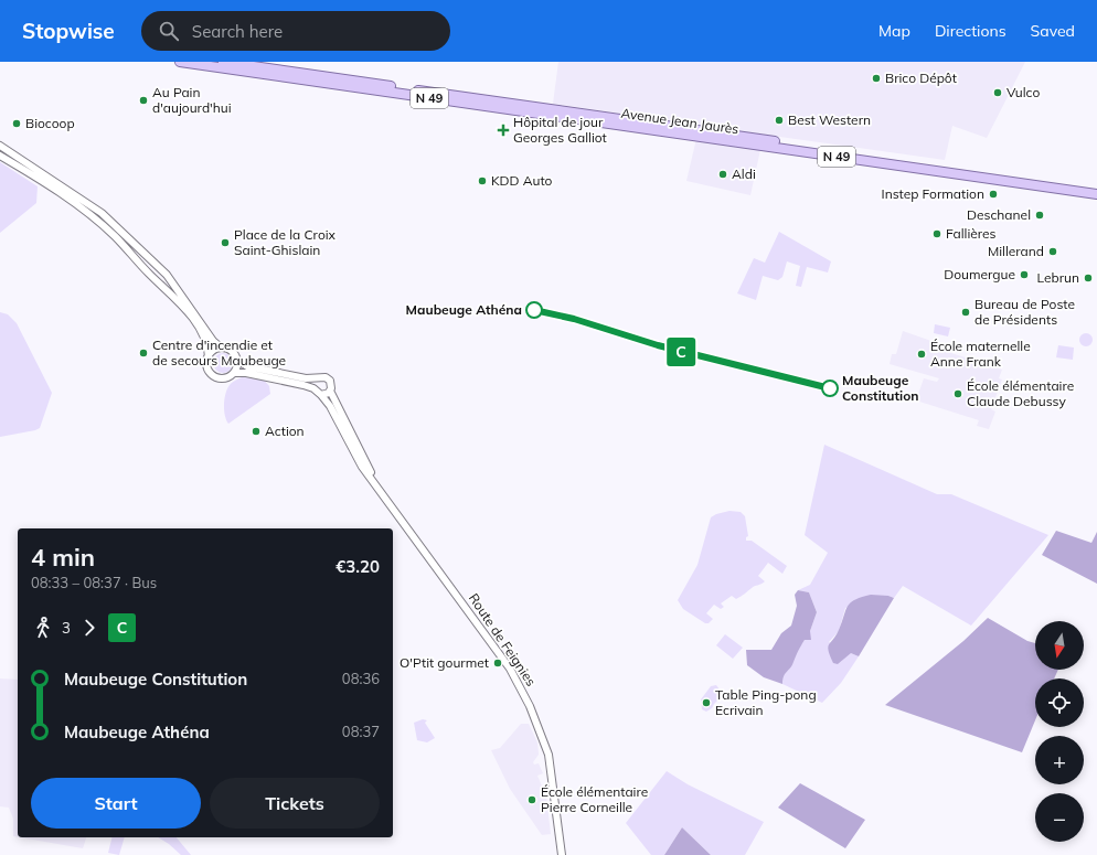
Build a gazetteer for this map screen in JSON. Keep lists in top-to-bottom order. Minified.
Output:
{"streets":{"main road":["N 49","Avenue Jean Jaurès"],"street":["Route de Feignies"]},"places":{"other":["Brico Dépôt","Vulco","Au Pain d'aujourd'hui","Best Western","Biocoop","Aldi","KDD Auto","Instep Formation","Deschanel","Fallières","Place de la Croix Saint-Ghislain","Millerand","Doumergue","Lebrun","Maubeuge Athéna","Bureau de Poste de Présidents","Centre d'incendie et de secours Maubeuge","École maternelle Anne Frank","Maubeuge Constitution","École élémentaire Claude Debussy","Action","O'Ptit gourmet","Table Ping-pong Ecrivain","École élémentaire Pierre Corneille"],"health":["Hôpital de jour Georges Galliot"]},"lines":["bus line C"],"north":"bottom","page":{"header":"Stopwise","search":"Search here","nav":["Map","Directions","Saved"],"on_map":"C","heading":["4 min","08:33 – 08:37 · Bus","€3.20"],"legs":["3","C"],"map_buttons":["+","−"],"list":[{"name":"Maubeuge Constitution","value":"08:36"},{"name":"Maubeuge Athéna","value":"08:37"}],"buttons":["Start","Tickets"]}}
